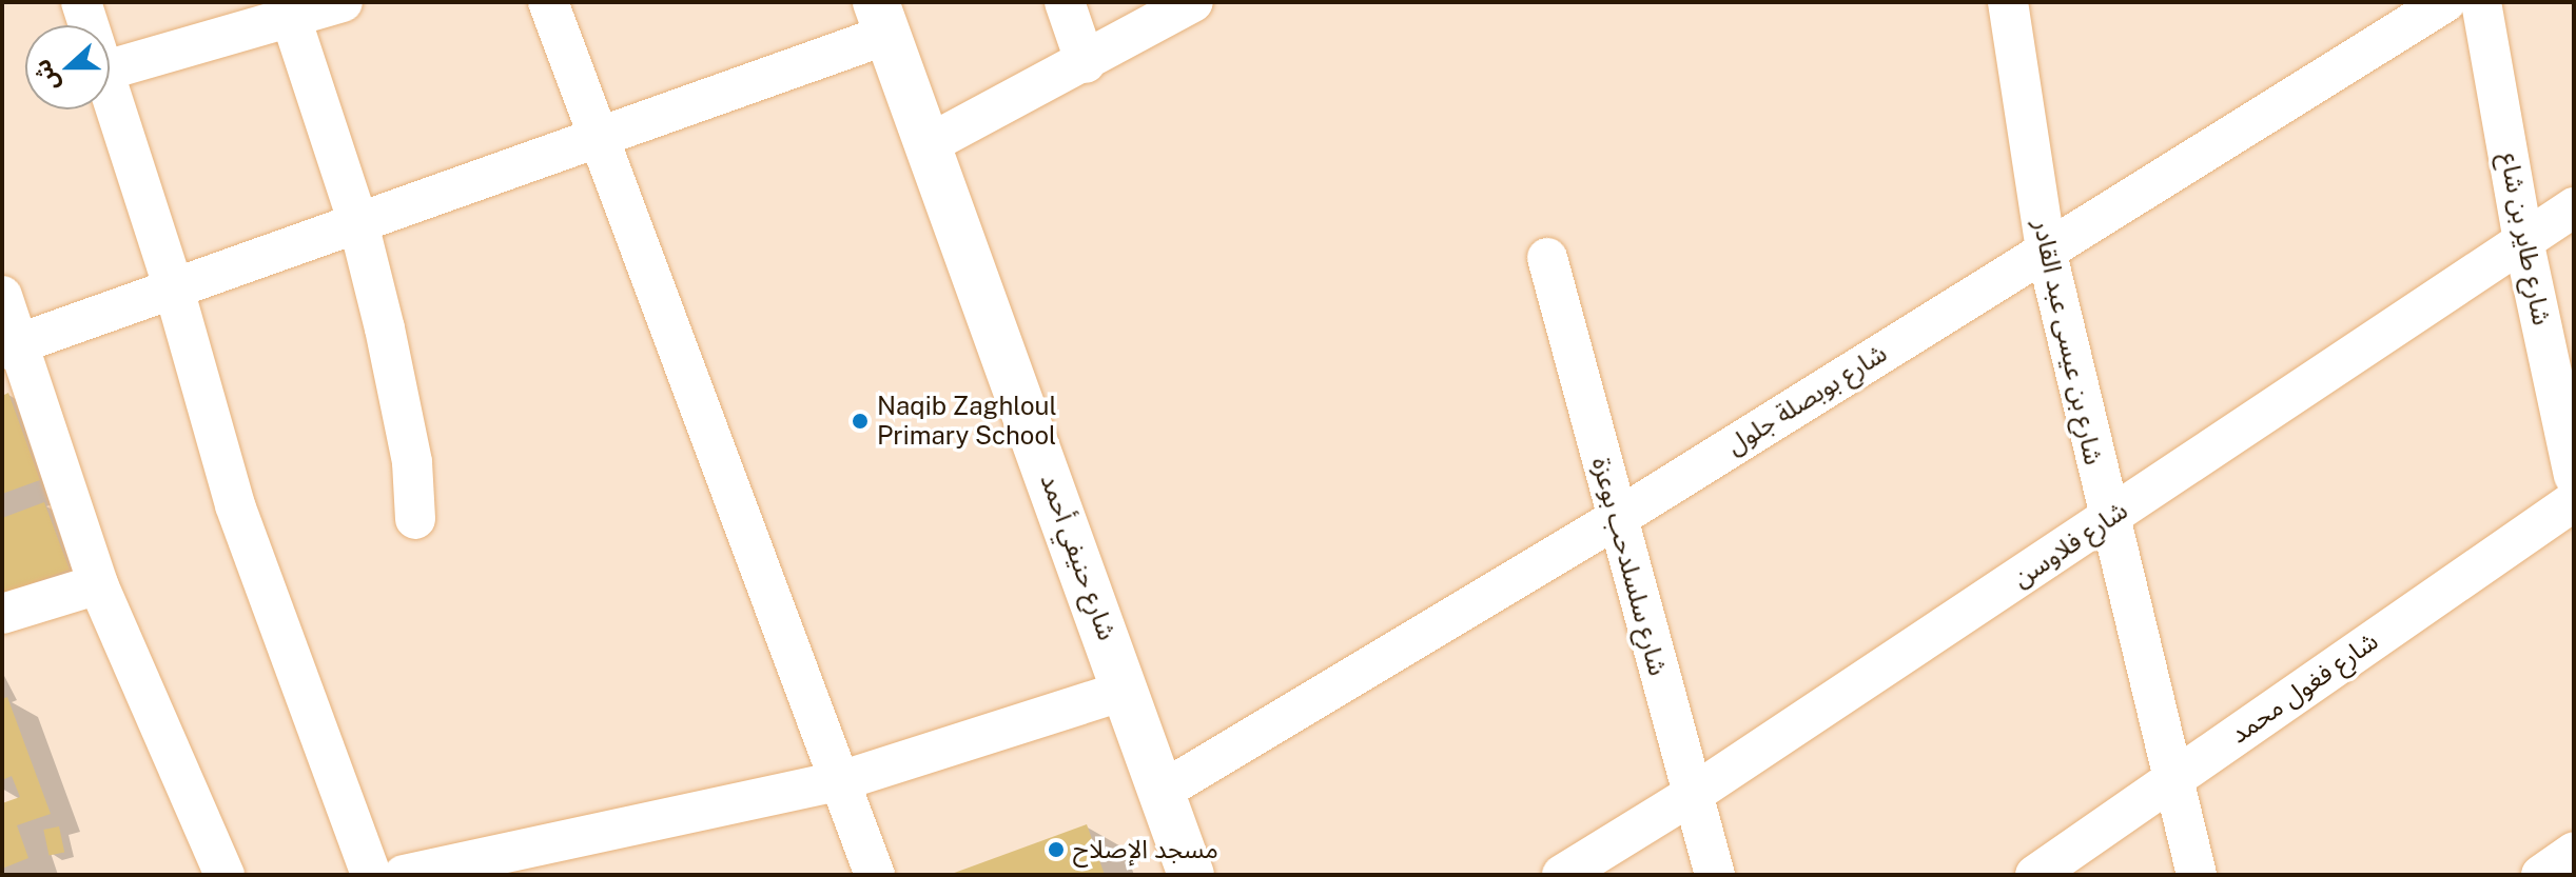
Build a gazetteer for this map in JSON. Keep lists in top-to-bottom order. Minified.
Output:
{"streets":{"street":["شارع طاير بن شاع","شارع بن عيسى عبد القادر","شارع بوبصلة جلول","شارع فلاوسن","شارع حنيفي أحمد","شارع سلسلدحب بوعزة","شارع فغول محمد"]},"crossings":[["شارع طاير بن شاع","شارع فلاوسن"],["شارع بن عيسى عبد القادر","شارع بوبصلة جلول"],["شارع بن عيسى عبد القادر","شارع فلاوسن"],["شارع بن عيسى عبد القادر","شارع فغول محمد"],["شارع بوبصلة جلول","شارع حنيفي أحمد"],["شارع بوبصلة جلول","شارع سلسلدحب بوعزة"],["شارع فلاوسن","شارع سلسلدحب بوعزة"]],"places":["Naqib Zaghloul Primary School","مسجد اﻹصلاح"],"north":"left"}
